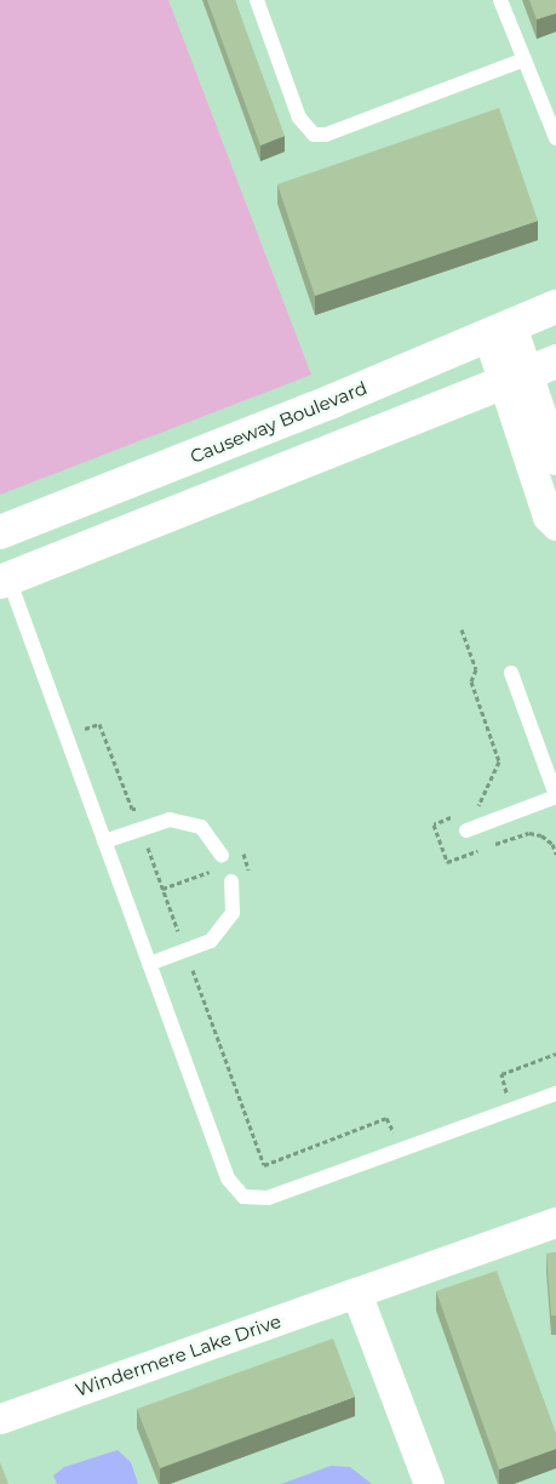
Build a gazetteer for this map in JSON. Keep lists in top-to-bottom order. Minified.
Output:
{"streets":{"main road":["Causeway Boulevard"],"street":["Windermere Lake Drive"]}}
